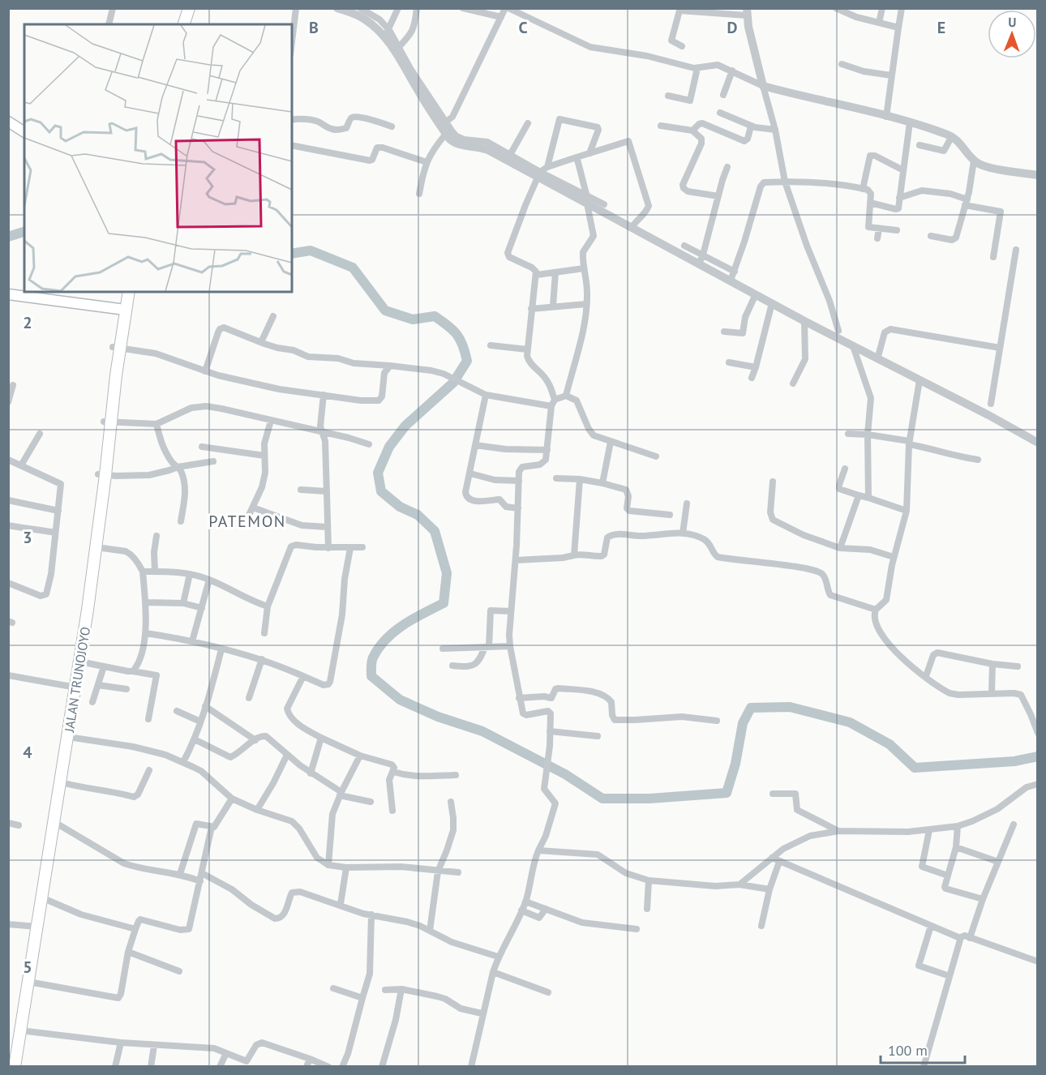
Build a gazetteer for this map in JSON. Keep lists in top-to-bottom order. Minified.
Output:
{"streets":{"highway":["JALAN TRUNOJOYO"]},"districts":["PATEMON"],"scale_bar":"100 m","north":"top","grid":{"columns":["B","C","D","E"],"rows":["2","3","4","5"]}}
